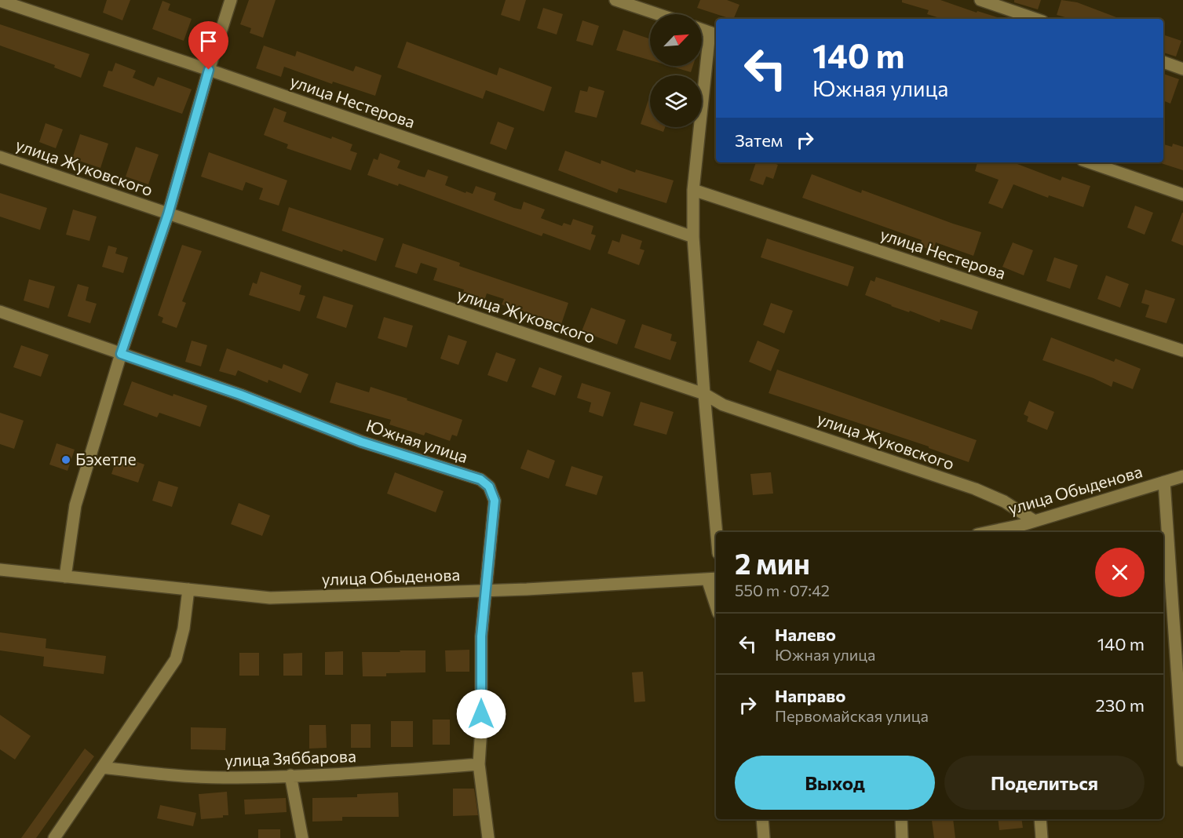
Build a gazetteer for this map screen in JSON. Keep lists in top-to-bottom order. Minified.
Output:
{"streets":{"street":["улица Нестерова","улица Жуковского","Южная улица","улица Обыденова","улица Зяббарова"]},"crossings":[["улица Жуковского","улица Обыденова"],["Южная улица","улица Обыденова"],["Южная улица","улица Зяббарова"]],"places":["Бэхетле"],"north":"top right","page":{"turn":["140 m","Южная улица"],"then":"Затем","heading":["2 мин","550 m · 07:42"],"list":[{"name":"Налево","note":"Южная улица","value":"140 m"},{"name":"Направо","note":"Первомайская улица","value":"230 m"}],"buttons":["Выход","Поделиться"]}}
